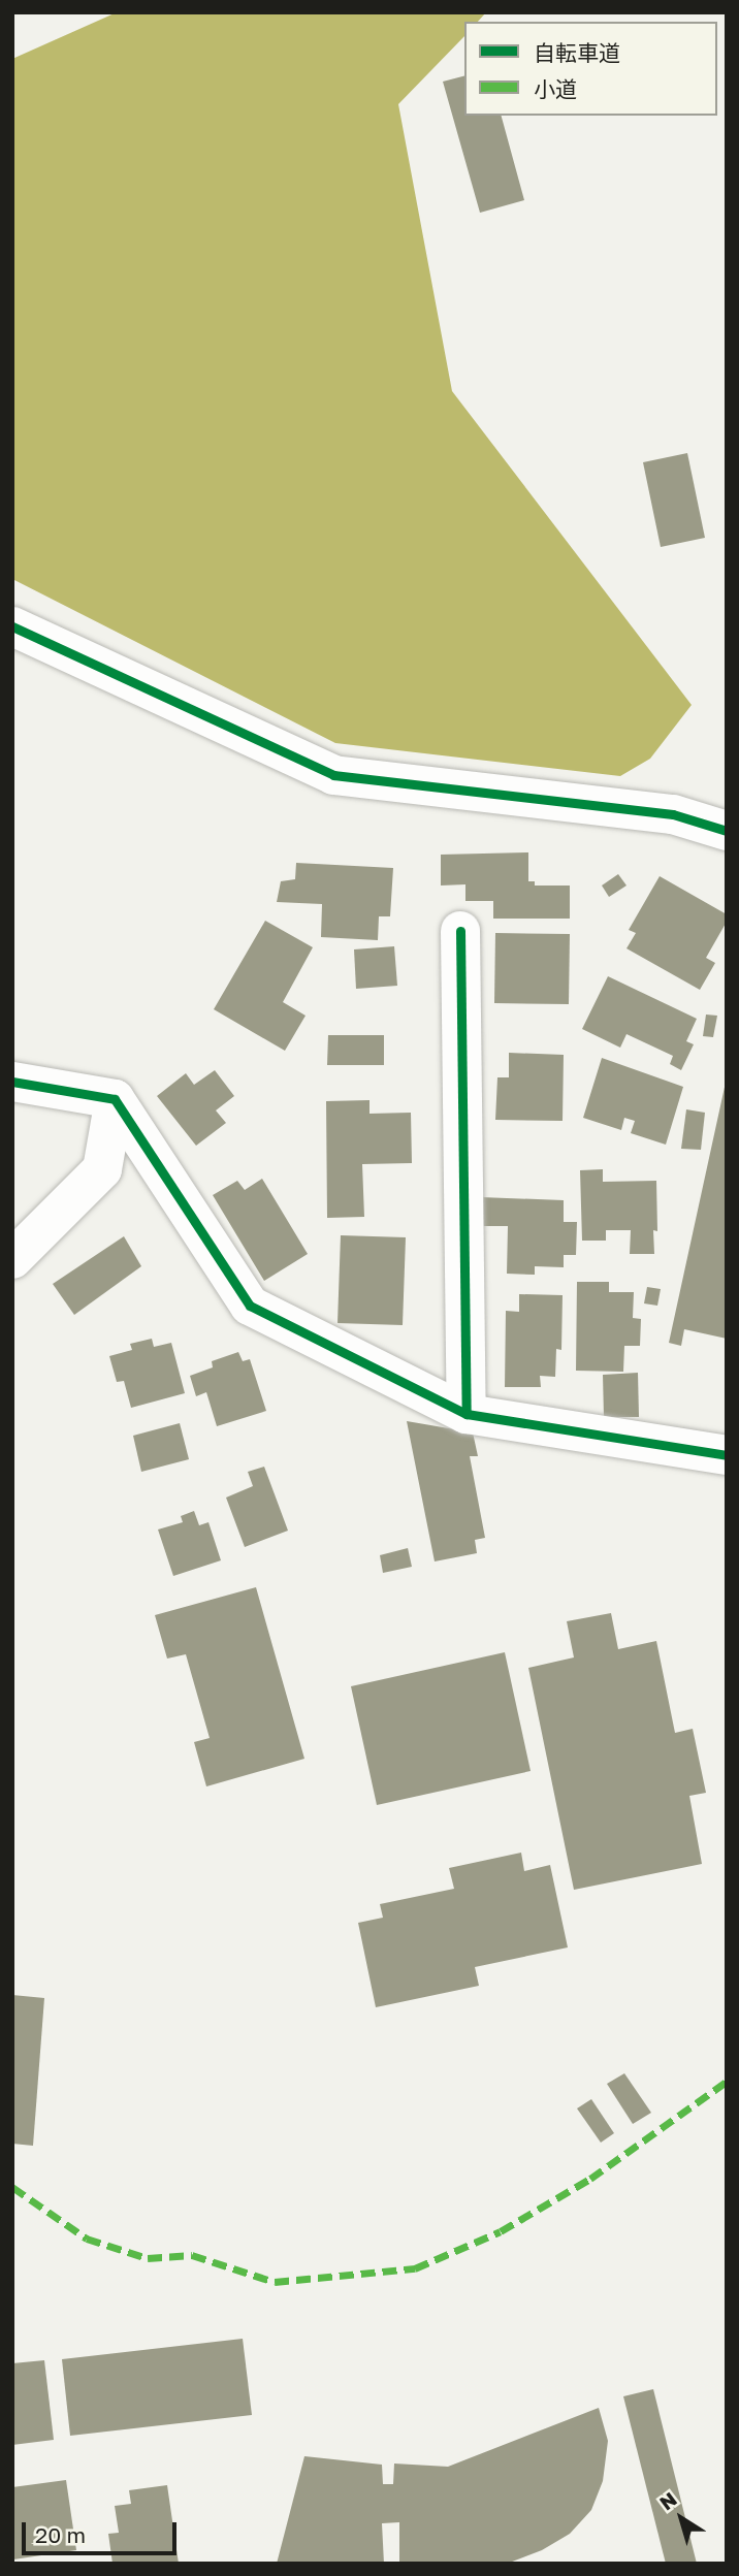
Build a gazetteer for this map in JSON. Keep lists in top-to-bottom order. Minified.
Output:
{"legend":["自転車道","小道"],"scale_bar":"20 m","north":"top left"}
